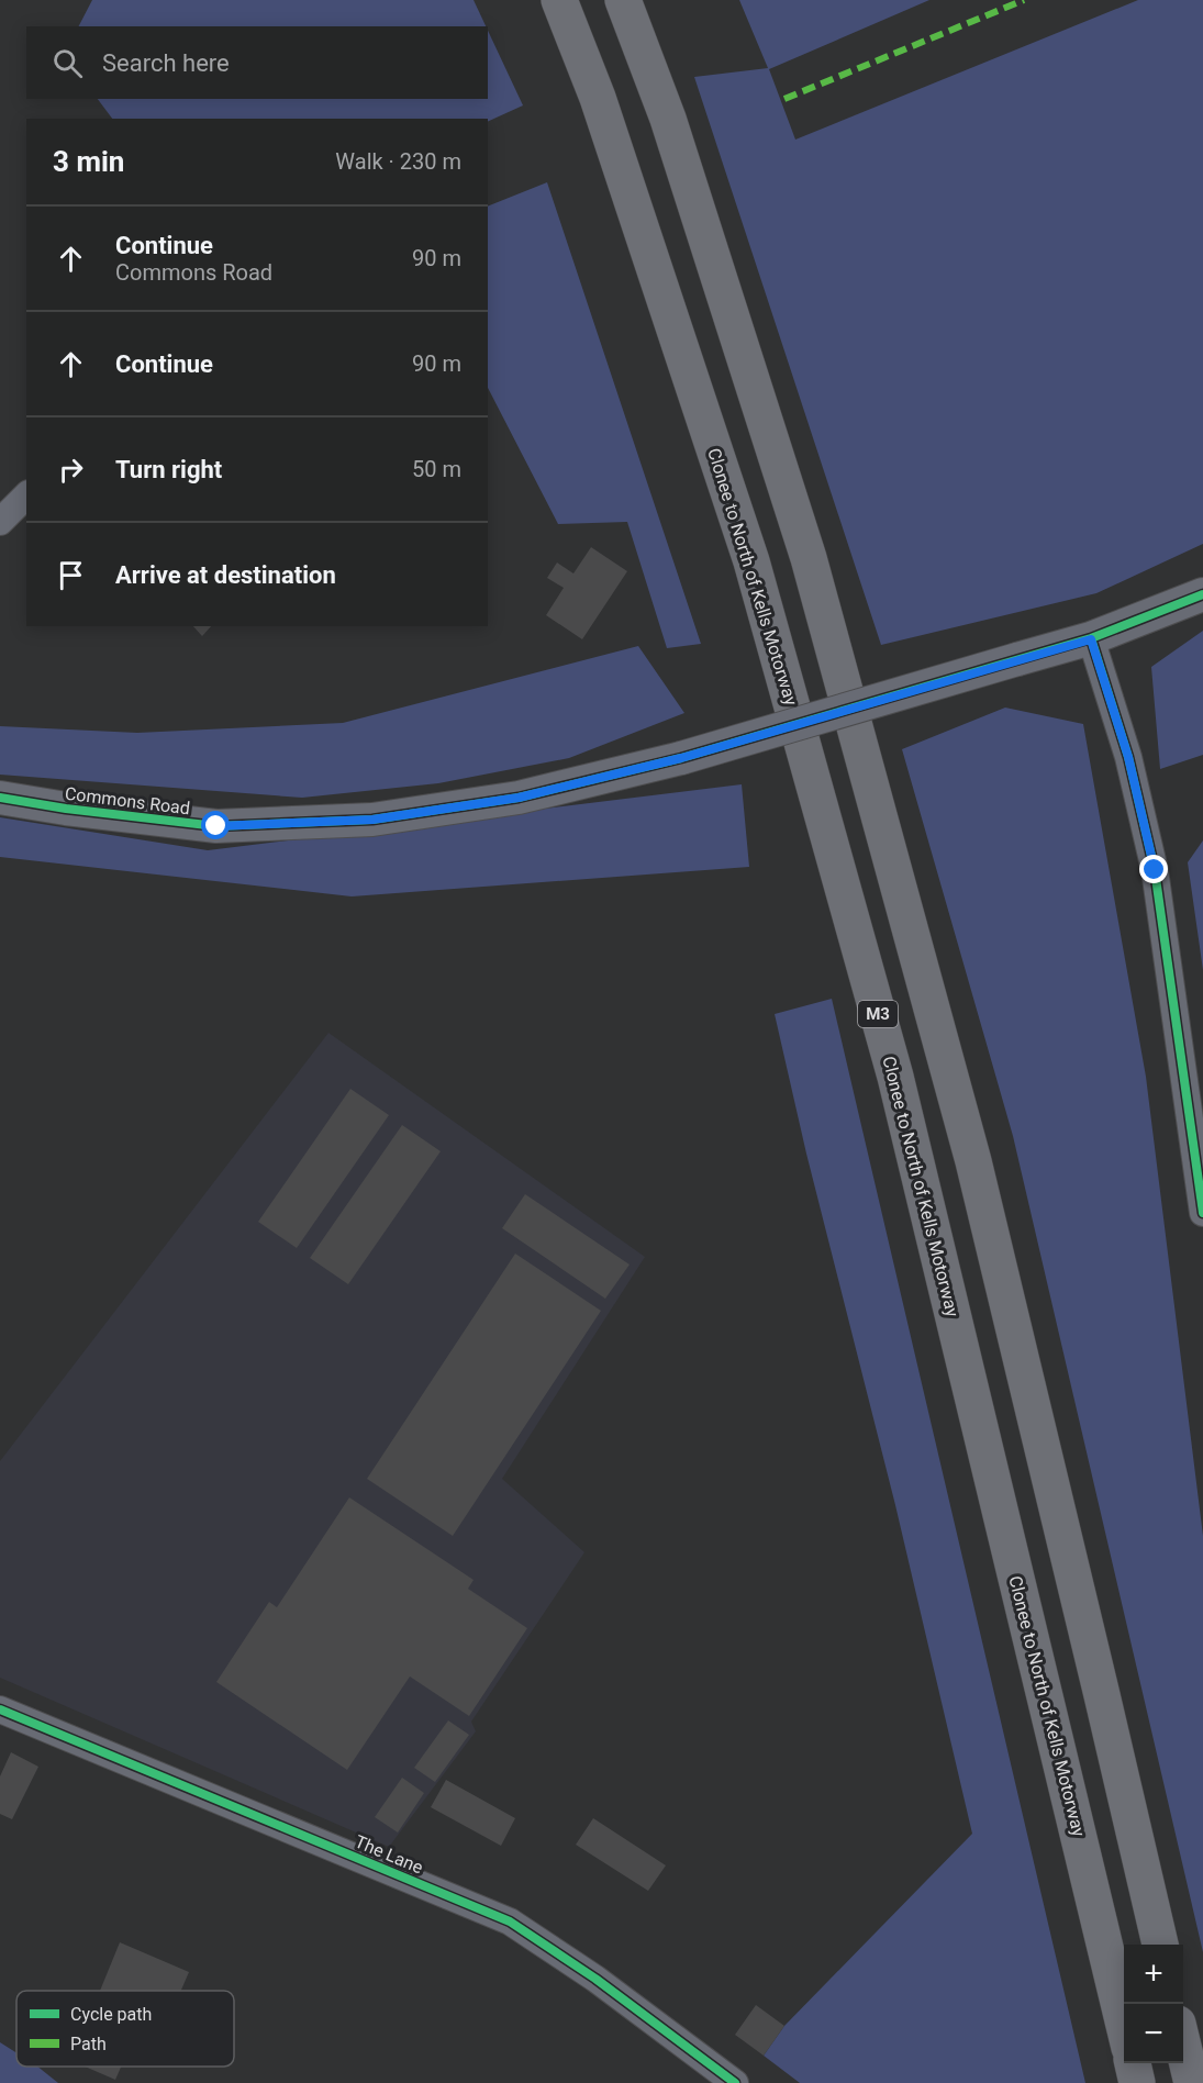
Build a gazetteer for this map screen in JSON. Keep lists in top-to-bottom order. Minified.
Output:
{"streets":{"highway":["Clonee to North of Kells Motorway","M3"],"street":["Commons Road","The Lane"]},"legend":["Cycle path","Path"],"page":{"search":"Search here","heading":["3 min","Walk · 230 m"],"list":[["Continue","Commons Road","90 m"],["Continue","90 m"],["Turn right","50 m"],"Arrive at destination"],"map_buttons":["+","−"]}}
